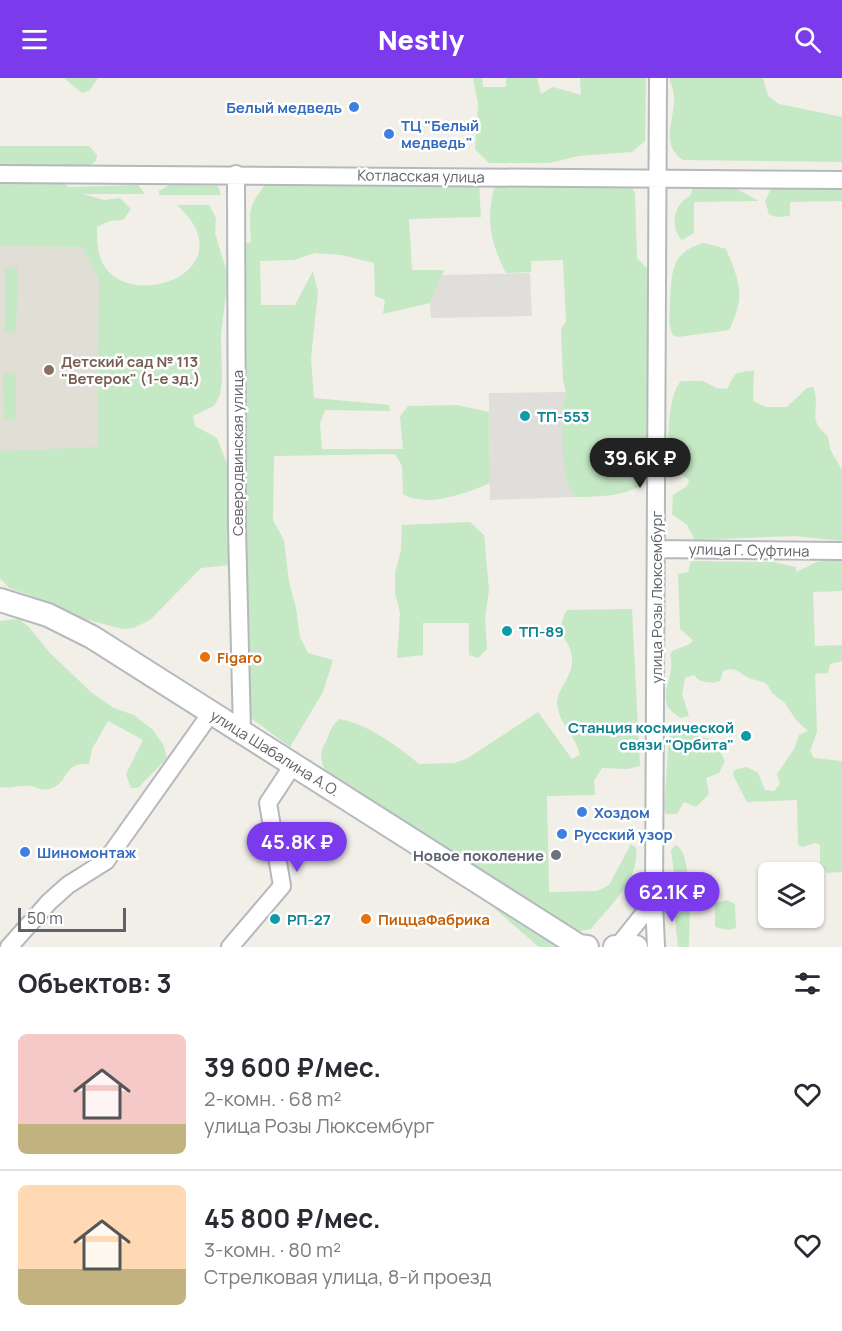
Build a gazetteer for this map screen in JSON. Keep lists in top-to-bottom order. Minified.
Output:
{"streets":{"street":["Котласская улица","Северодвинская улица","улица Г. Суфтина","улица Розы Люксембург","улица Шабалина А.О."]},"crossings":[["Котласская улица","Северодвинская улица"],["Котласская улица","улица Розы Люксембург"],["Северодвинская улица","улица Шабалина А.О."],["улица Г. Суфтина","улица Розы Люксембург"]],"places":["Белый медведь","ТЦ \"Белый медведь\"","Детский сад № 113 \"Ветерок\" (1-е зд.)","ТП-553","ТП-89","Figaro","Станция космической связи \"Орбита\"","Хоздом","Русский узор","Шиномонтаж","Новое поколение","РП-27","ПиццаФабрика"],"scale_bar":"50 m","page":{"header":"Nestly","price":["39.6K ₽","45.8K ₽","62.1K ₽"],"scale":"50 m","heading":"Объектов: 3","list":[{"name":"39 600 ₽/мес.","note":"2-комн. · 68 m² · улица Розы Люксембург"},{"name":"45 800 ₽/мес.","note":"3-комн. · 80 m² · Стрелковая улица, 8-й проезд"}]}}
